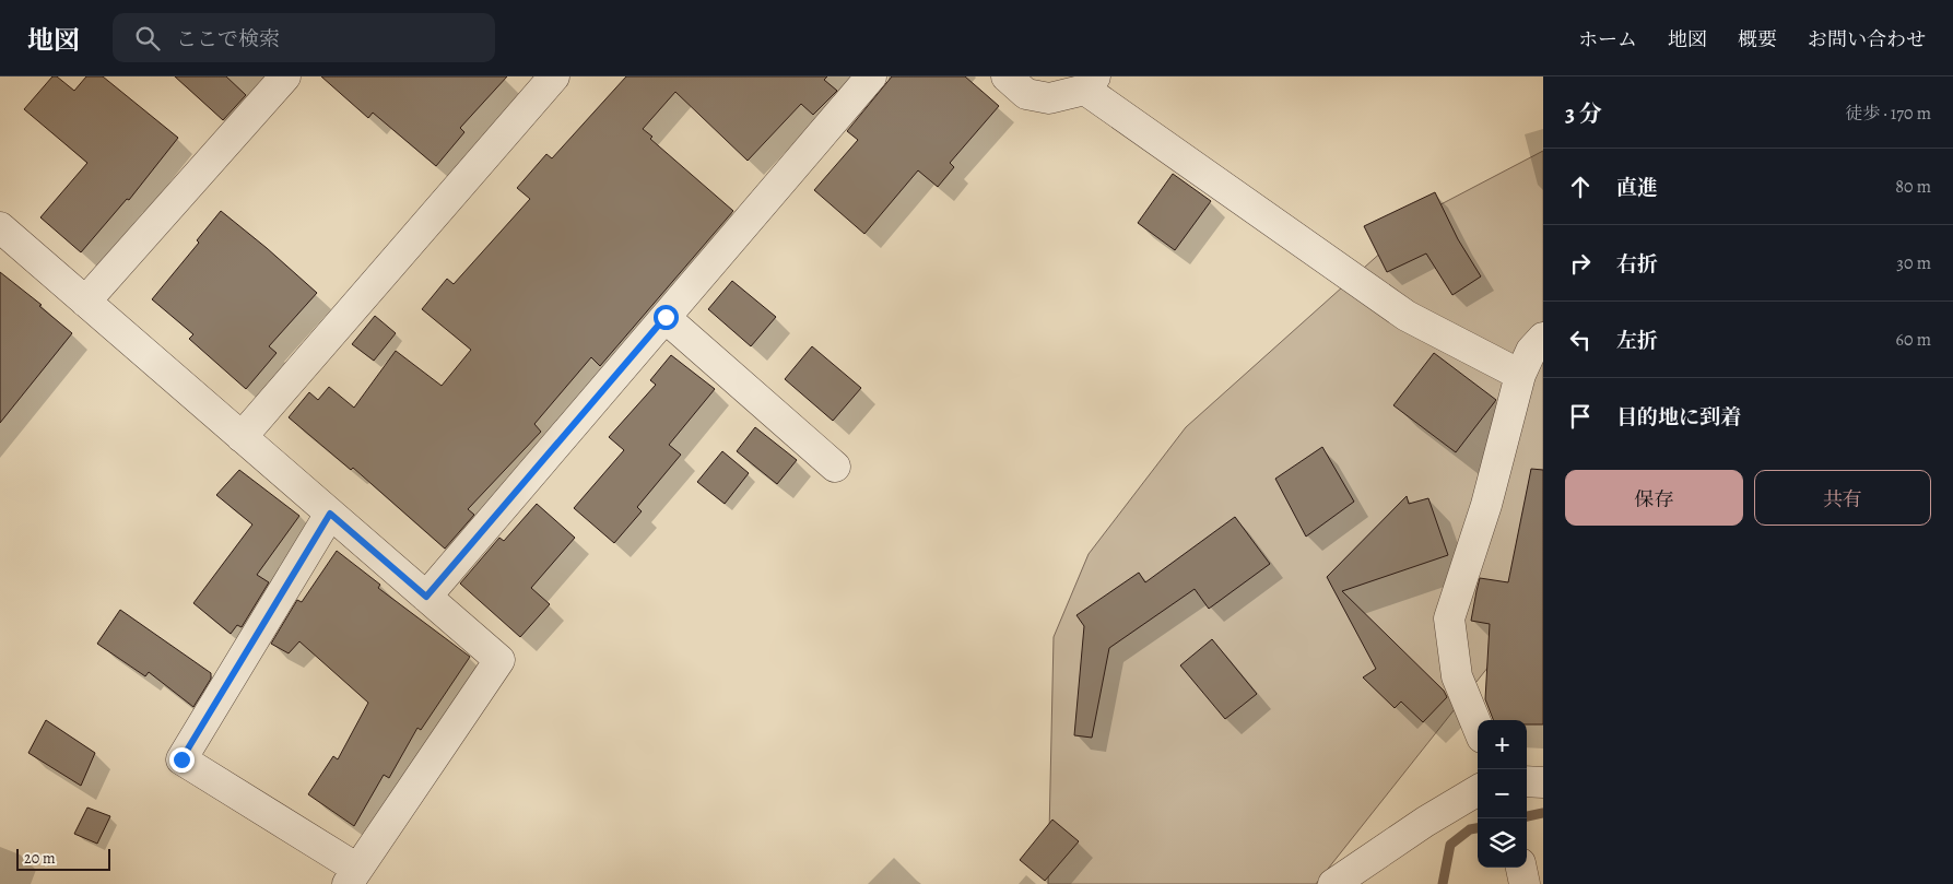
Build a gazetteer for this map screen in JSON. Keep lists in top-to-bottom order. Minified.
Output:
{"scale_bar":"20 m","page":{"header":"地図","search":"ここで検索","nav":["ホーム","地図","概要","お問い合わせ"],"heading":["3 分","徒歩 · 170 m"],"list":[["直進","80 m"],["右折","30 m"],["左折","60 m"],"目的地に到着"],"buttons":["保存","共有"],"map_buttons":["+","−"],"scale":"20 m"}}
